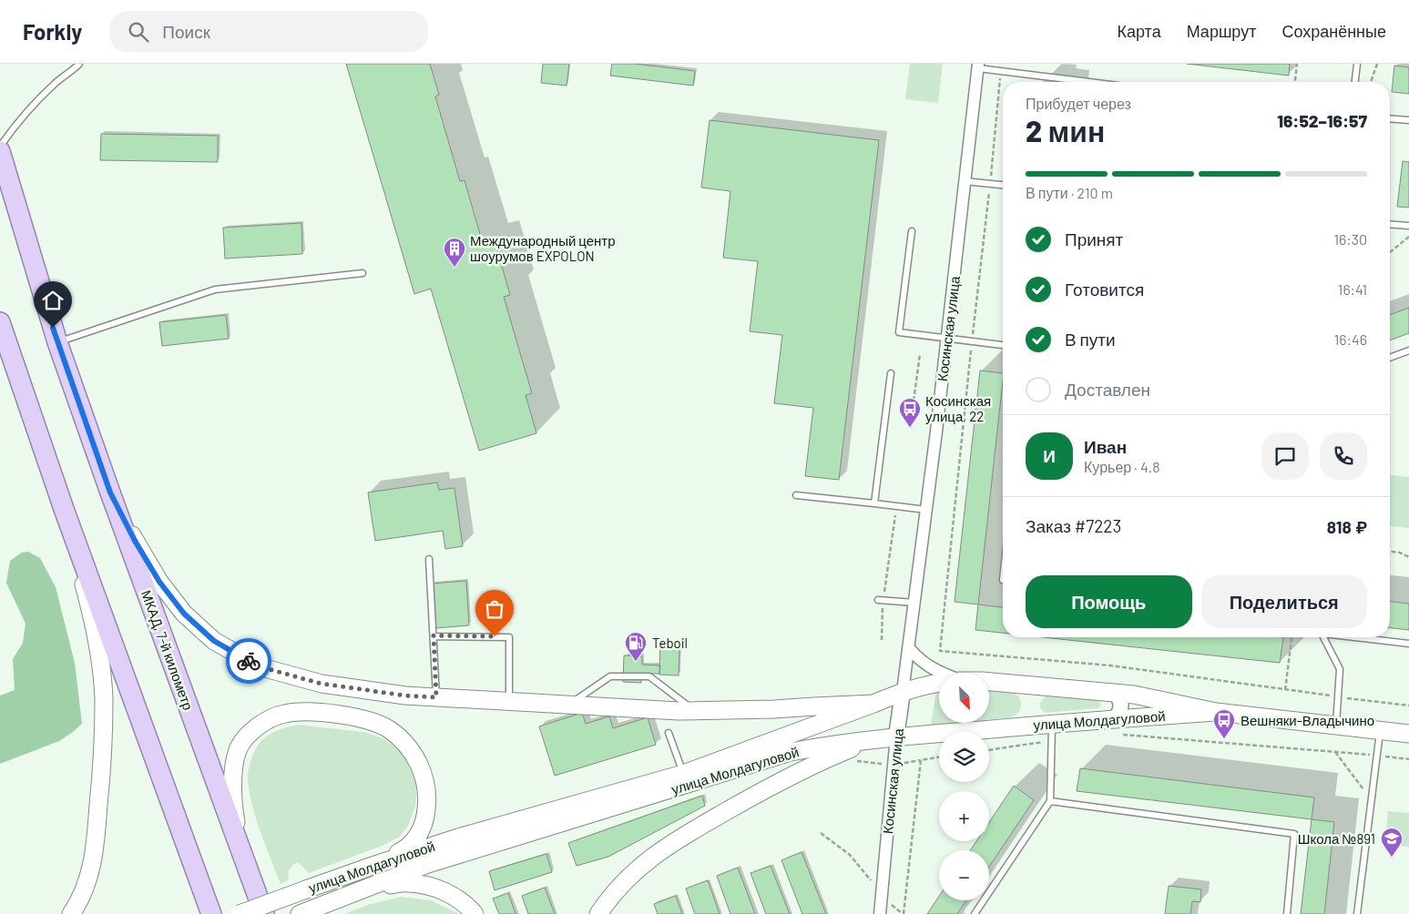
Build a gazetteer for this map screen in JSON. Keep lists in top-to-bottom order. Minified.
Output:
{"streets":{"highway":["МКАД, 7-й километр"],"main road":["улица Молдагуловой"],"street":["Косинская улица"]},"crossings":[["Косинская улица","улица Молдагуловой"]],"places":{"building":["Международный центр шоурумов EXPOLON"],"bus stop":["Косинская улица, 22","Вешняки-Владычино"],"fuel station":["Teboil"],"school or university":["Школа №891"]},"north":"bottom right","page":{"header":"Forkly","search":"Поиск","nav":["Карта","Маршрут","Сохранённые"],"heading":["2 мин","Прибудет через","16:52–16:57"],"panel":["Иван","Курьер · 4.8","Заказ #7223","818 ₽"],"bar":"В пути · 210 m","list":[["Принят","16:30"],["Готовится","16:41"],["В пути","16:46"],"Доставлен"],"round":"И","buttons":["Помощь","Поделиться"],"map_buttons":["+","−"]}}
